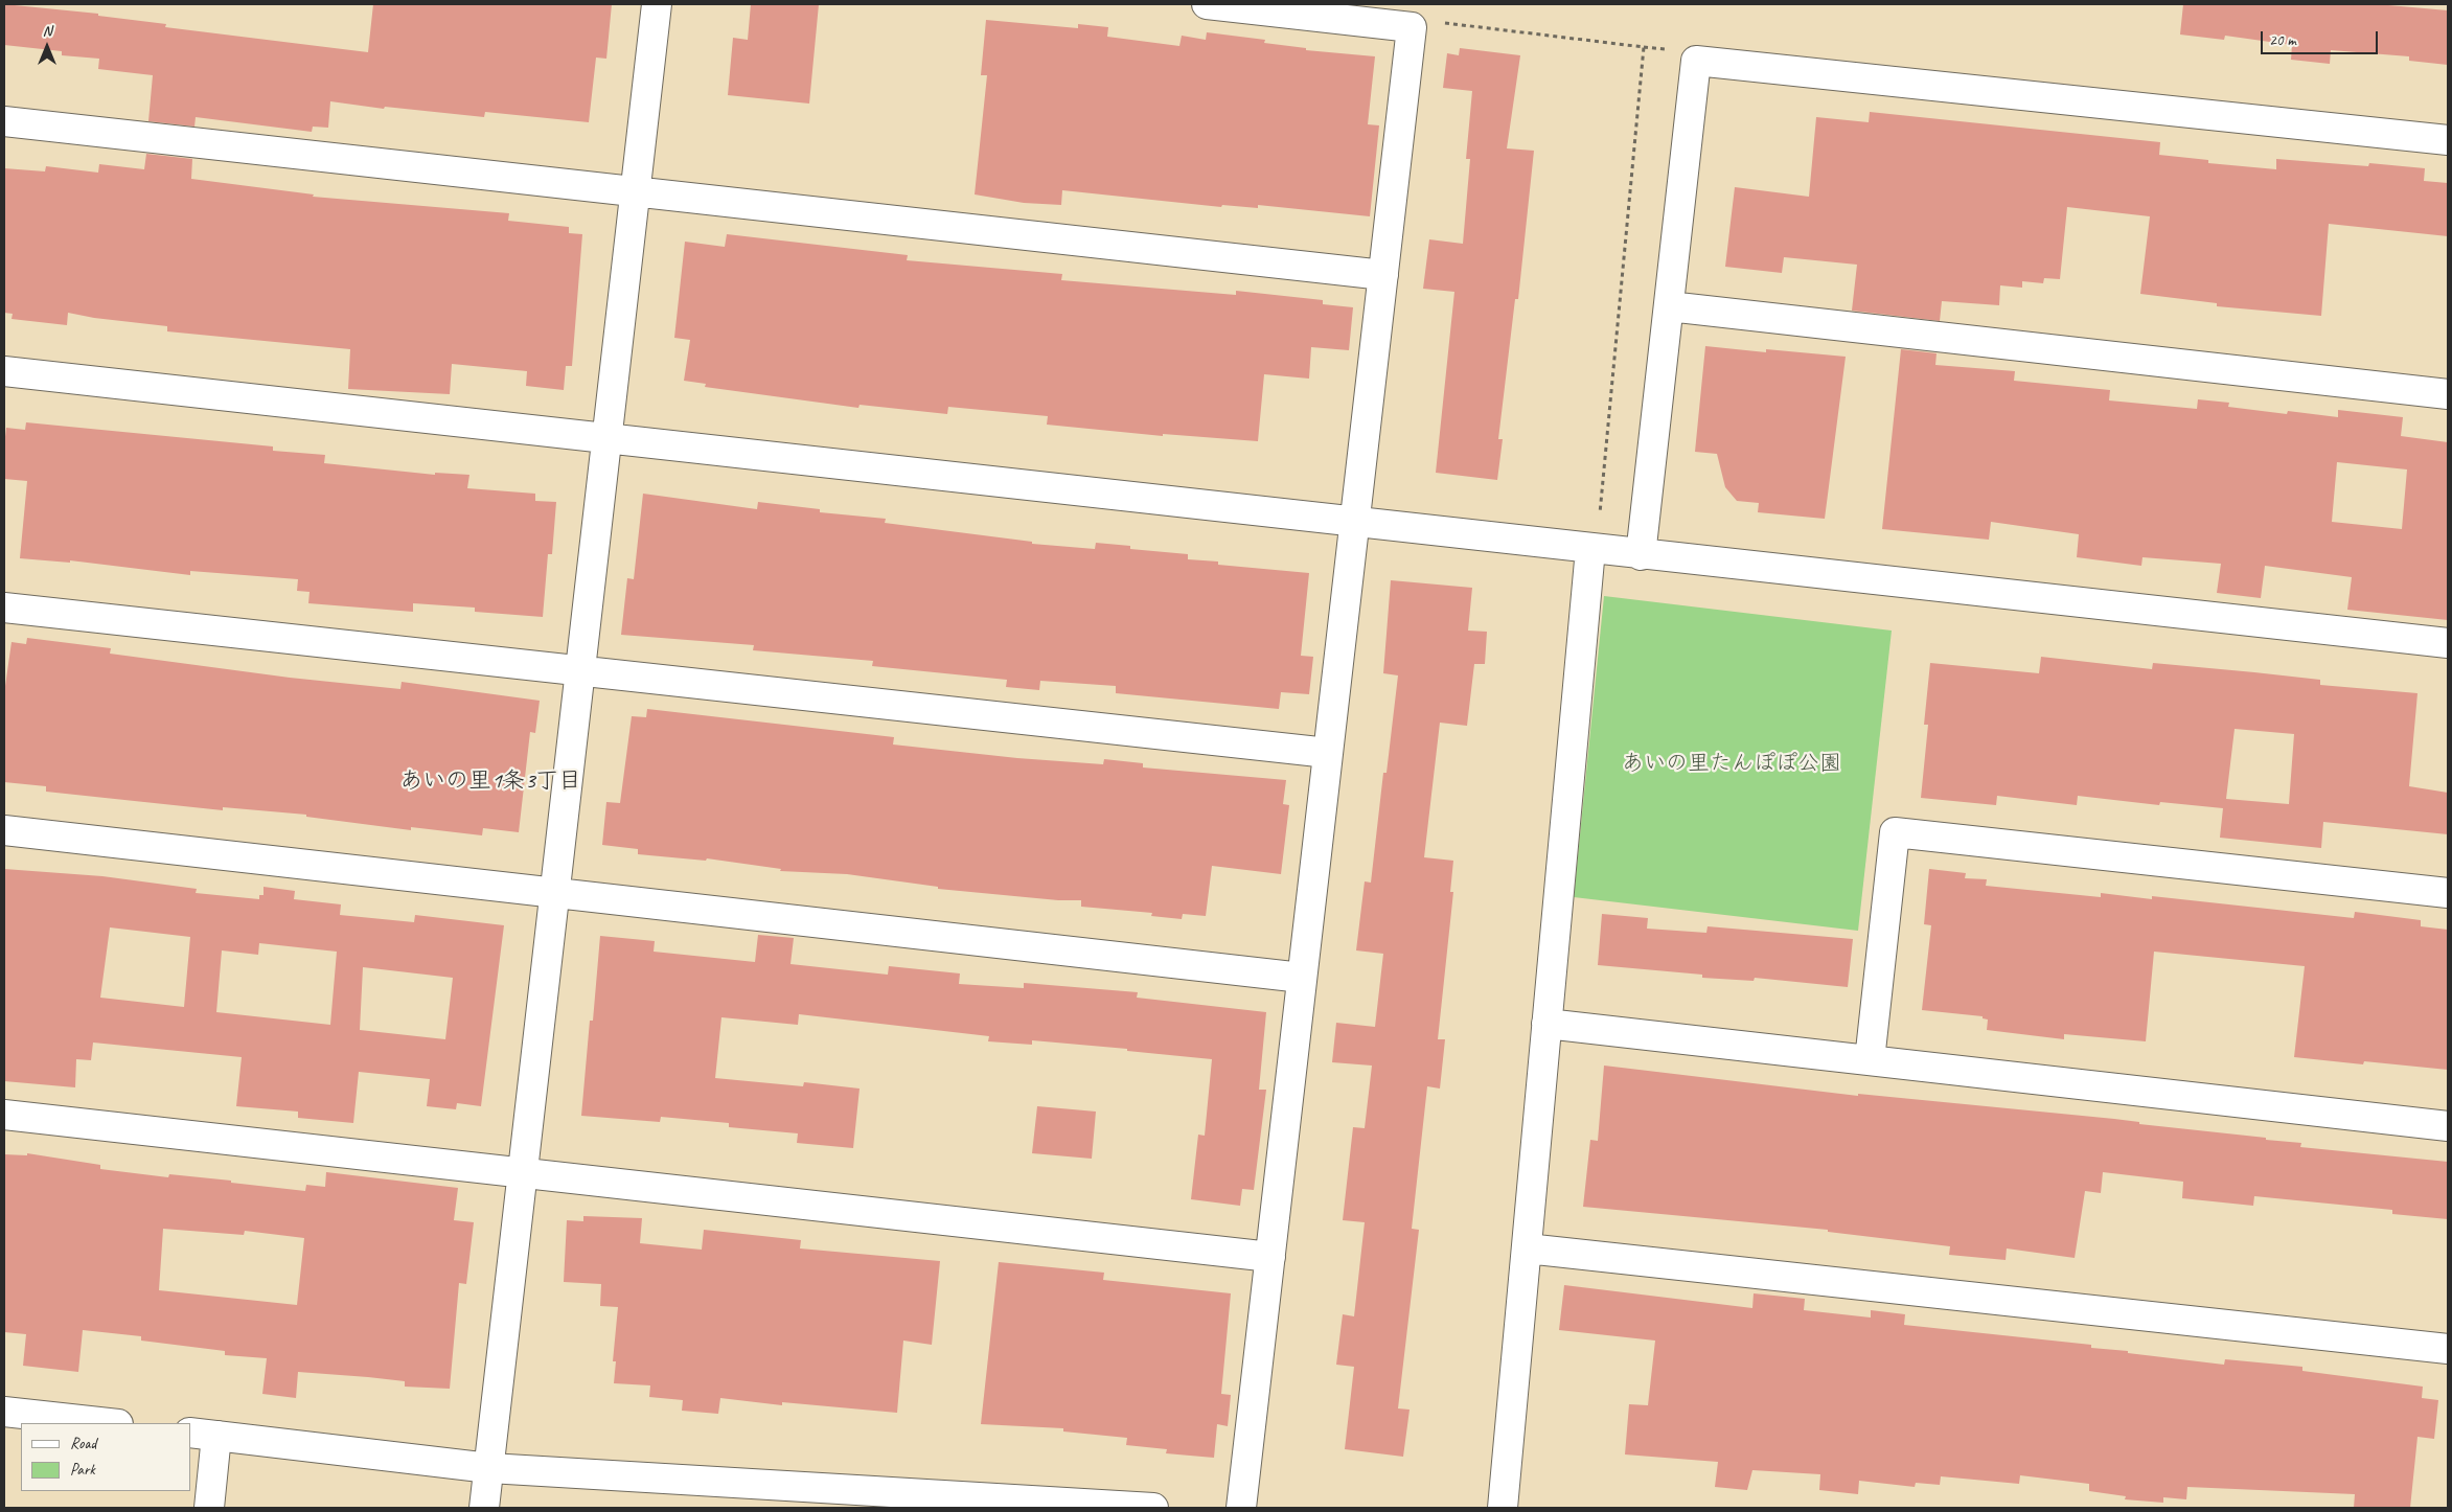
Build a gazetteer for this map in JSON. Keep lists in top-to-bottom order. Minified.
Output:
{"districts":["あいの里1条3丁目"],"parks":["あいの里たんぽぽ公園"],"legend":["Road","Park"],"scale_bar":"20 m","north":"top"}
